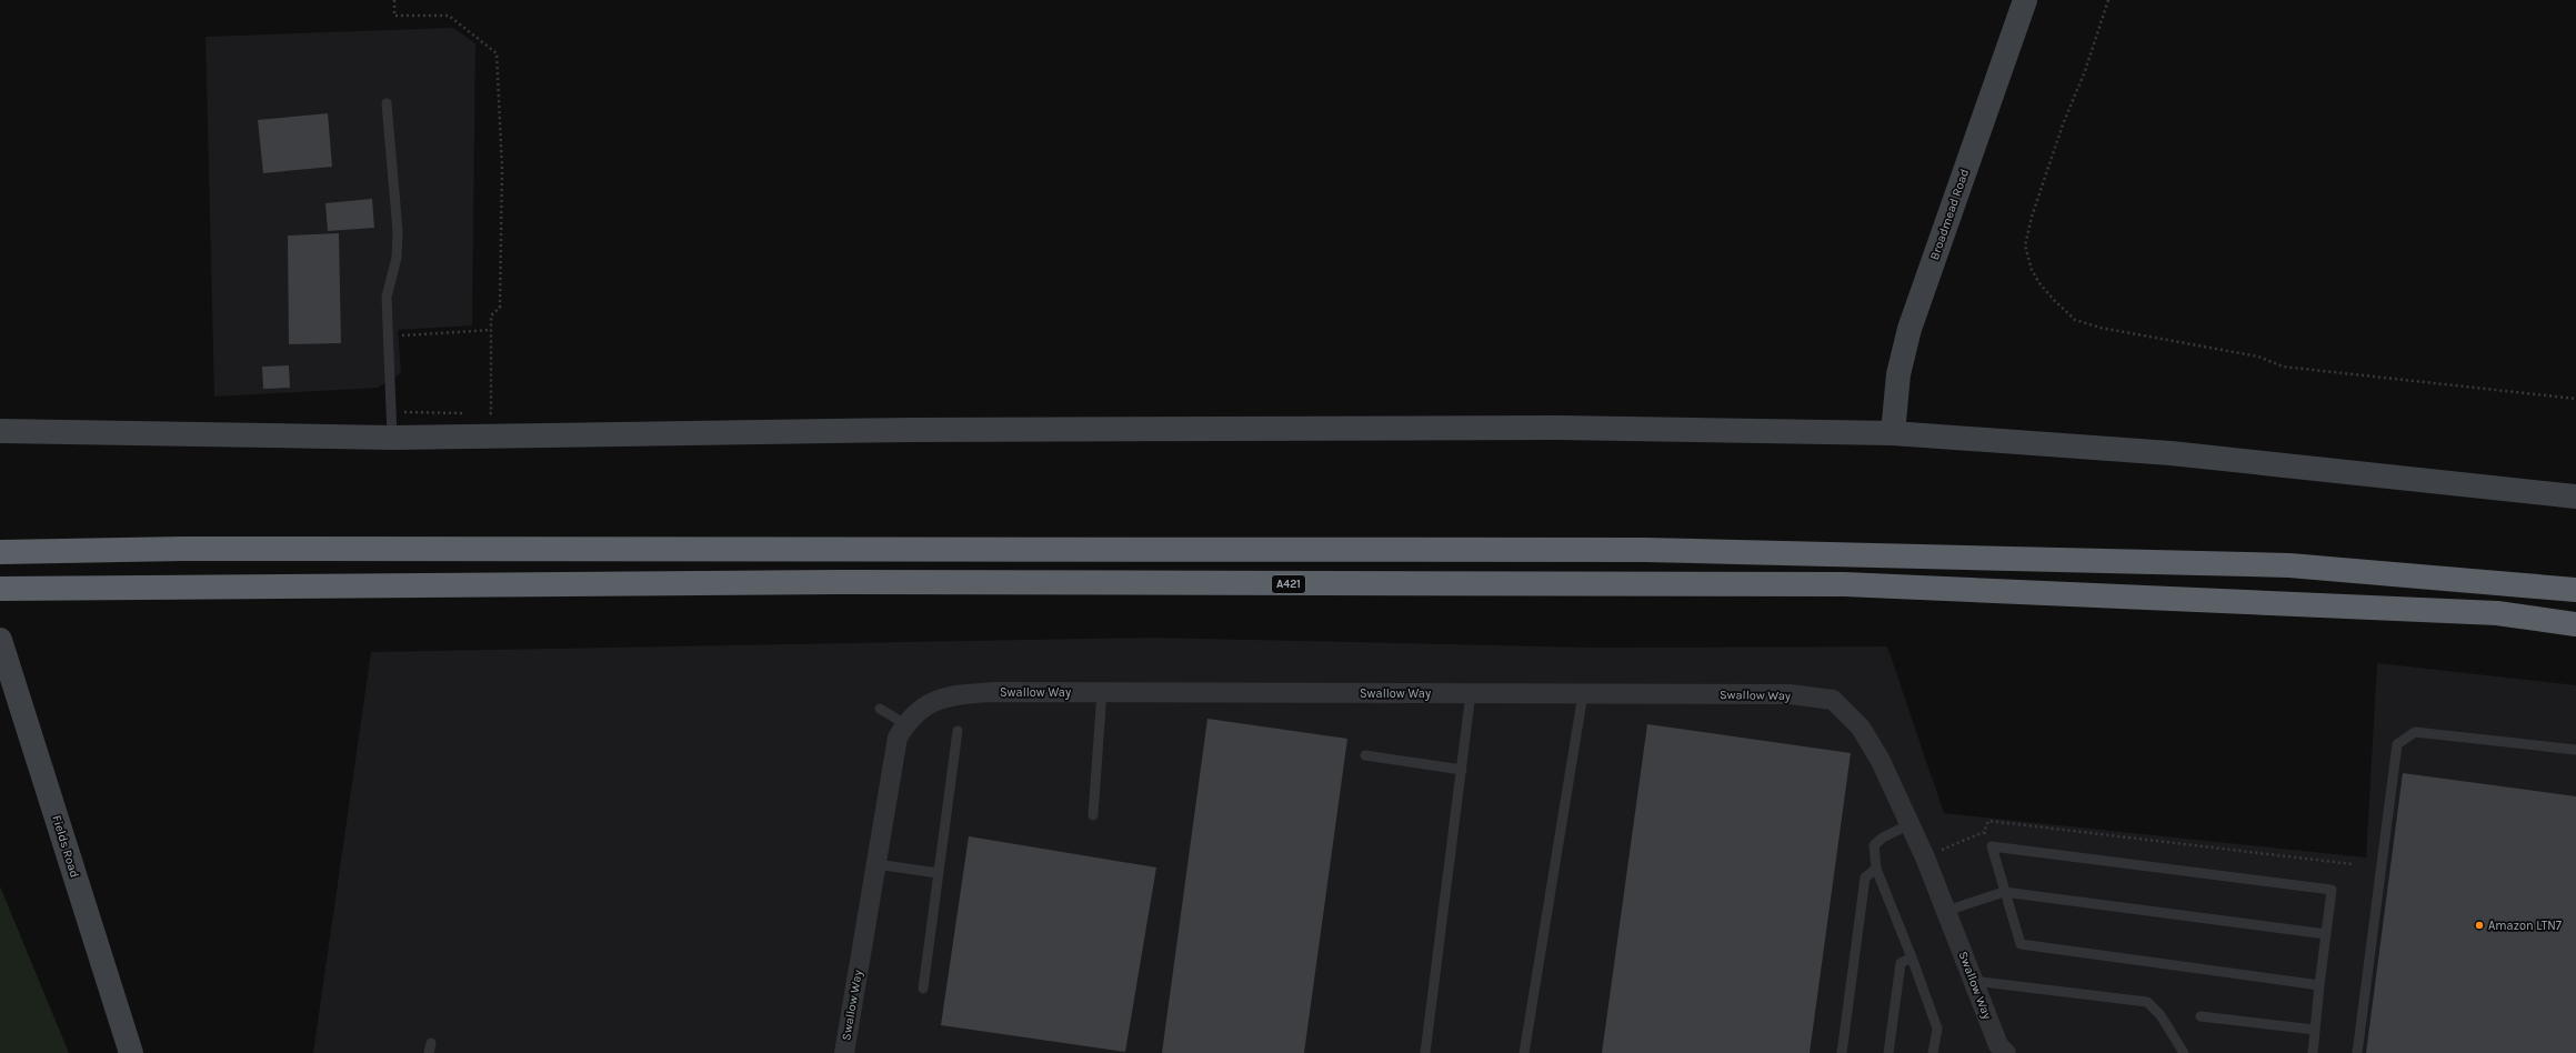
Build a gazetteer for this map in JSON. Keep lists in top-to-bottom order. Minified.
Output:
{"streets":{"highway":["A421"],"street":["Broadmead Road","Swallow Way","Fields Road"]},"places":["Amazon LTN7"]}
